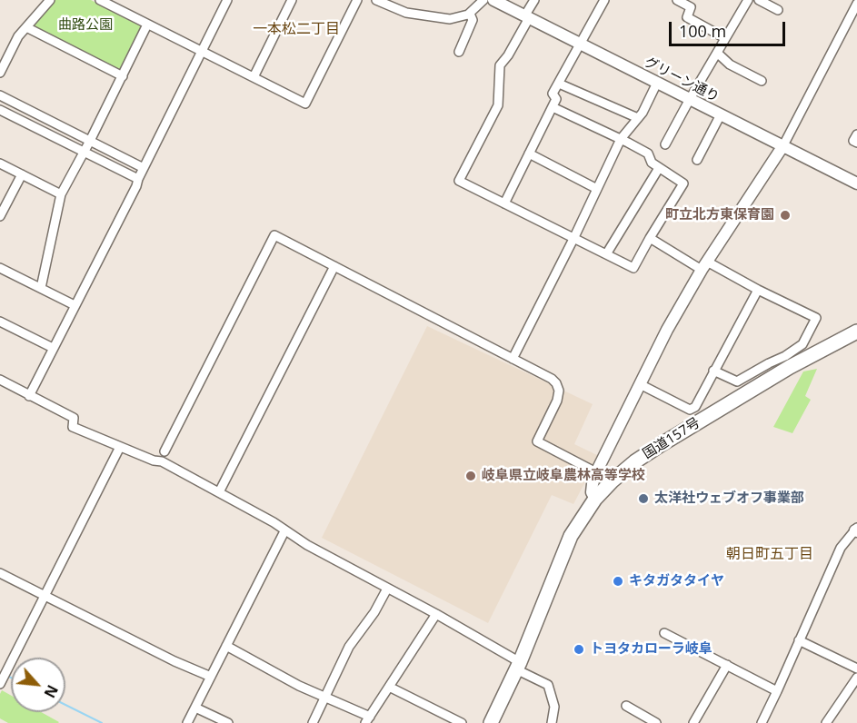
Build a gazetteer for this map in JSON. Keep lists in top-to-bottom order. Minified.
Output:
{"streets":{"highway":["国道157号"],"street":["グリーン通り"]},"districts":["一本松二丁目","朝日町五丁目"],"parks":["曲路公園"],"places":["町立北方東保育園","岐阜県立岐阜農林高等学校","太洋社ウェブオフ事業部","キタガタタイヤ","トヨタカローラ岐阜"],"scale_bar":"100 m","north":"bottom right"}
